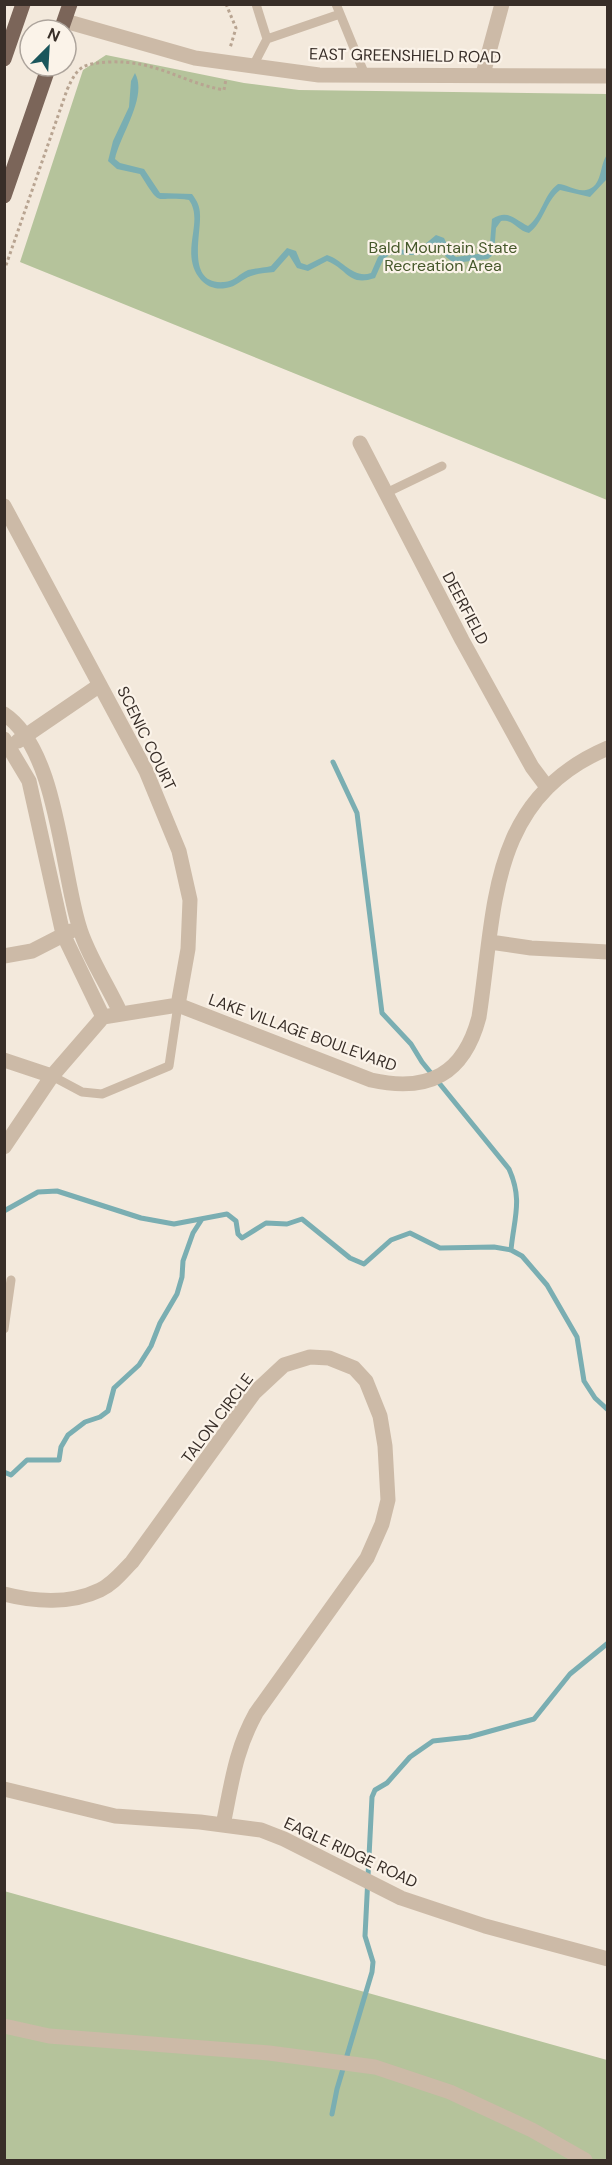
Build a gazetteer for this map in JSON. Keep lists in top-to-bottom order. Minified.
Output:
{"streets":{"street":["EAST GREENSHIELD ROAD","DEERFIELD","SCENIC COURT","LAKE VILLAGE BOULEVARD","TALON CIRCLE","EAGLE RIDGE ROAD"]},"crossings":[["DEERFIELD","LAKE VILLAGE BOULEVARD"],["SCENIC COURT","LAKE VILLAGE BOULEVARD"],["TALON CIRCLE","EAGLE RIDGE ROAD"]],"parks":["Bald Mountain State Recreation Area"],"north":"top right"}
